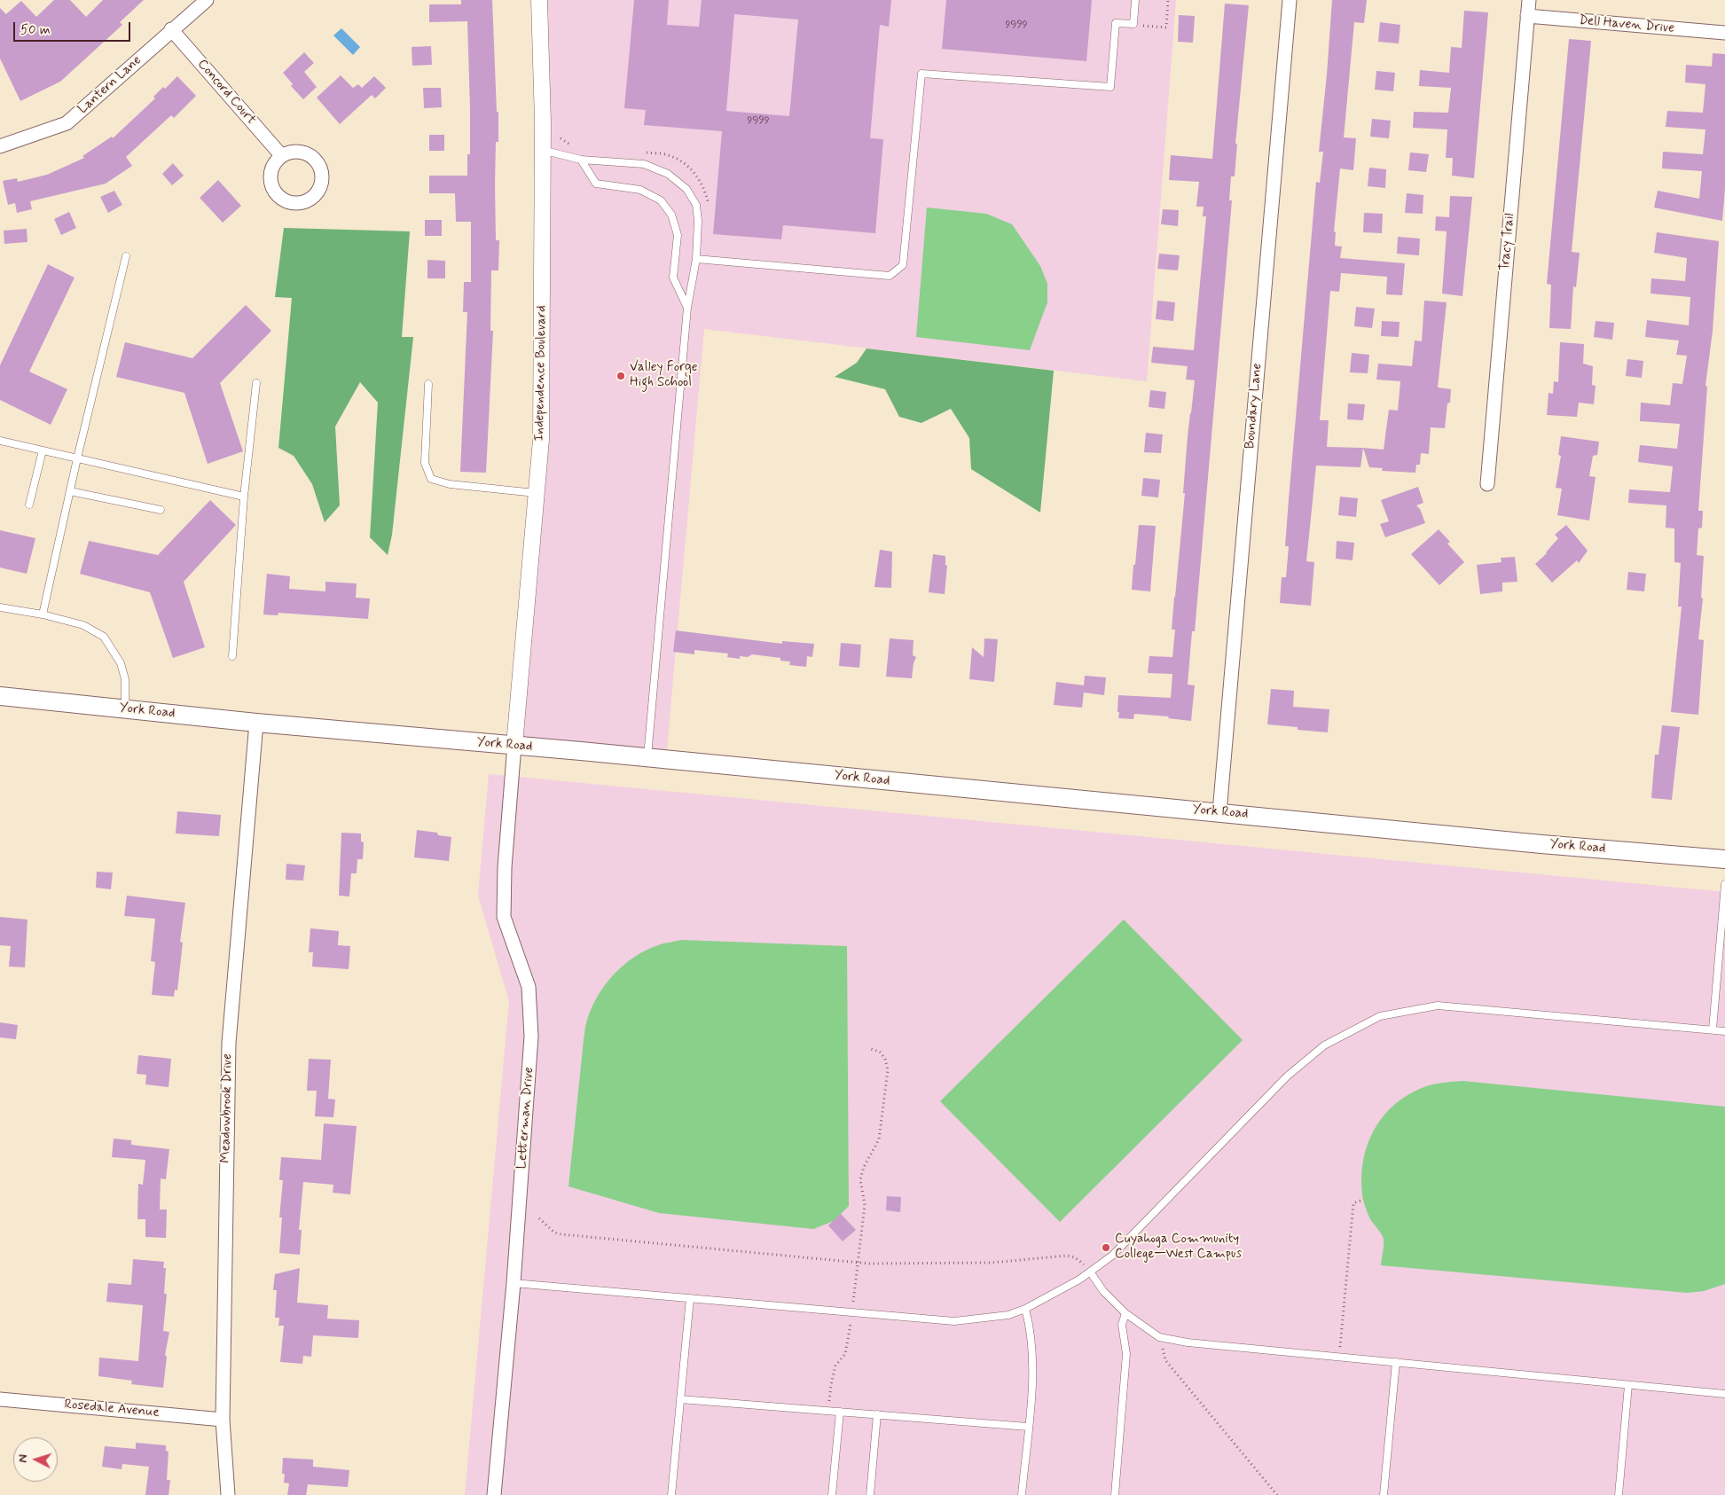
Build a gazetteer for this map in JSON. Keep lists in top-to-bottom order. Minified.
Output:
{"streets":{"main road":["York Road"],"street":["Dell Haven Drive","Lantern Lane","Concord Court","Tracy Trail","Independence Boulevard","Boundary Lane","Meadowbrook Drive","Letterman Drive","Rosedale Avenue"]},"crossings":[["Dell Haven Drive","Tracy Trail"],["Lantern Lane","Concord Court"],["Independence Boulevard","York Road"],["Independence Boulevard","Letterman Drive"],["Boundary Lane","York Road"],["York Road","Meadowbrook Drive"],["York Road","Letterman Drive"],["Meadowbrook Drive","Rosedale Avenue"]],"places":["Valley Forge High School","Cuyahoga Community College—West Campus"],"house_numbers":["9999","9999"],"scale_bar":"50 m","north":"left"}
